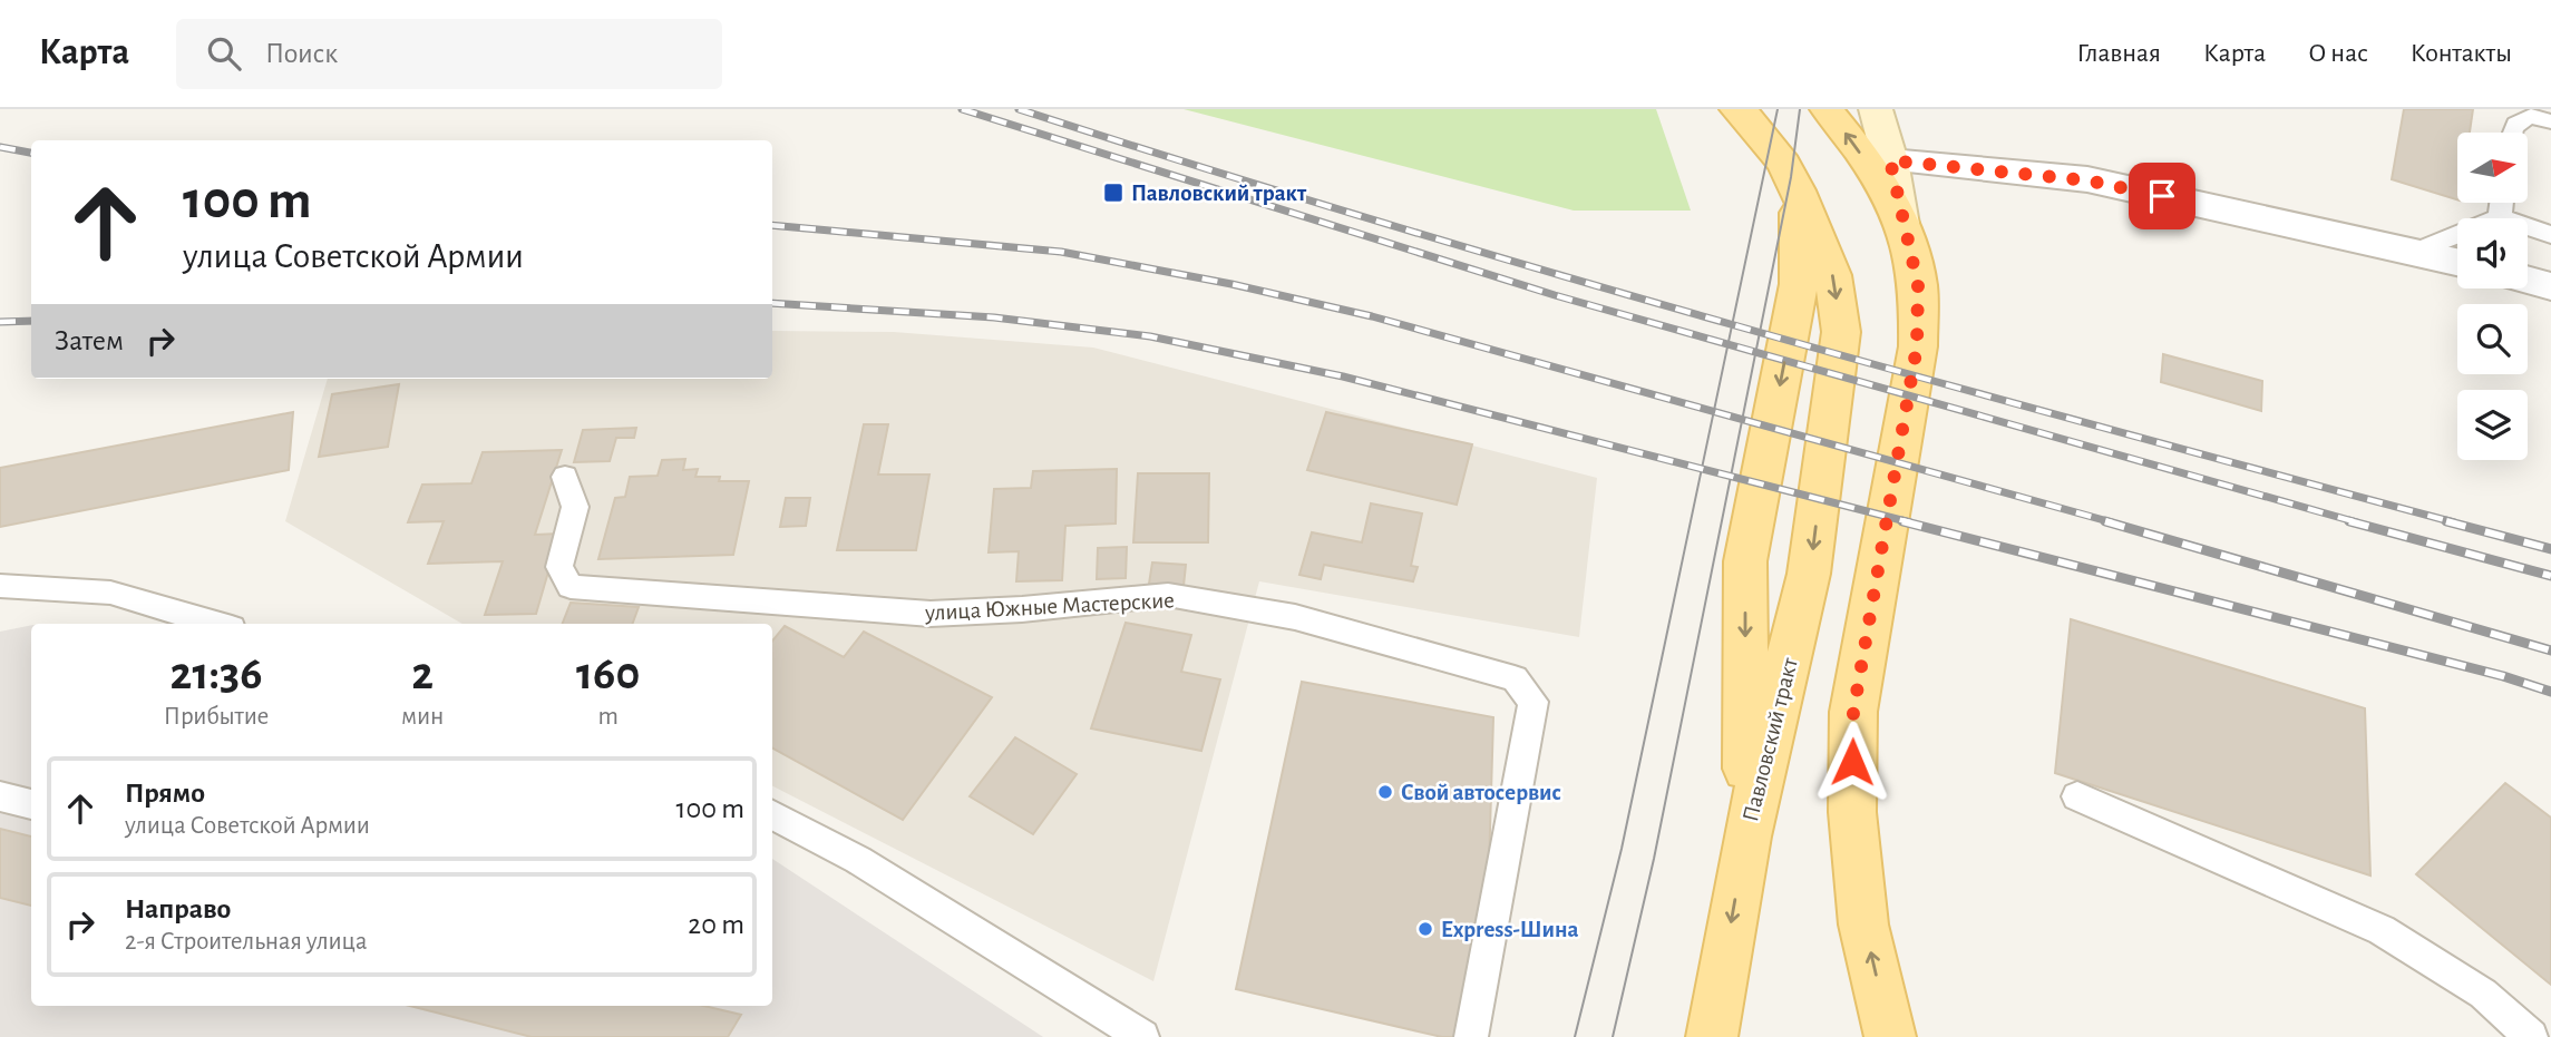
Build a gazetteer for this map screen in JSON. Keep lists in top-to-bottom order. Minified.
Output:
{"streets":{"main road":["Павловский тракт"],"lane":["улица Южные Мастерские"]},"places":{"transit":["Павловский тракт"],"other":["Свой автосервис","Express-Шина"]},"north":"right","page":{"header":"Карта","search":"Поиск","nav":["Главная","Карта","О нас","Контакты"],"turn":["100 m","улица Советской Армии"],"then":"Затем","eta":["21:36","Прибытие","2","мин","160","m"],"list":[{"name":"Прямо","note":"улица Советской Армии","value":"100 m"},{"name":"Направо","note":"2-я Строительная улица","value":"20 m"}]}}
